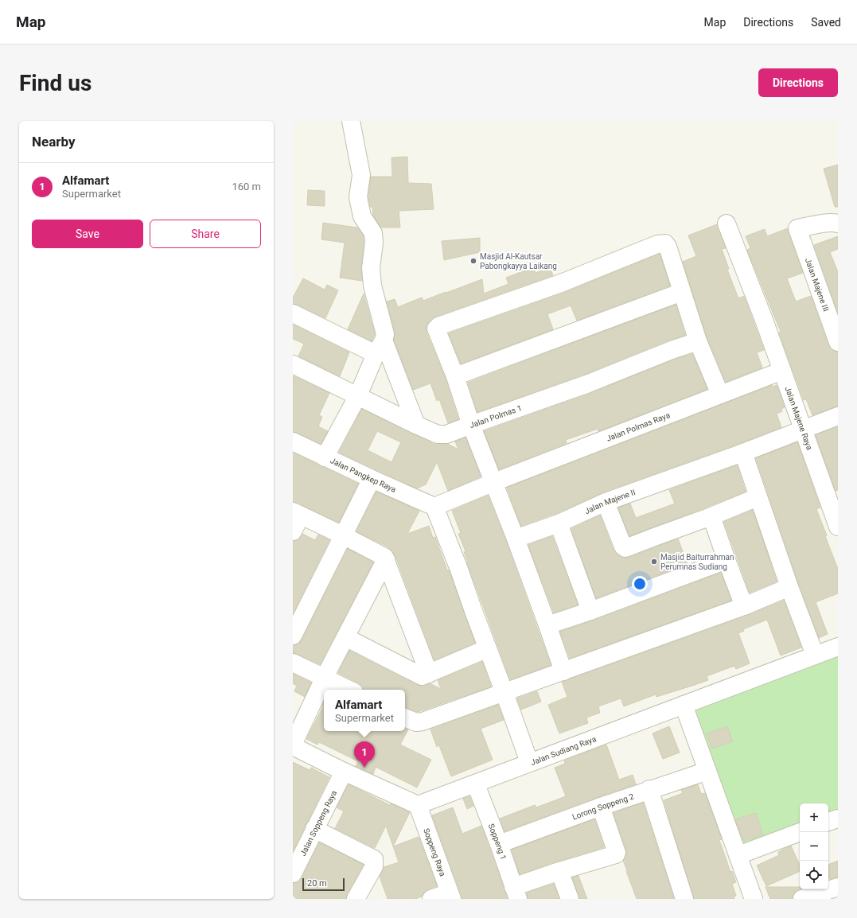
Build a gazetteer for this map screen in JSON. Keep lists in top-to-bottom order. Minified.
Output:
{"streets":{"street":["Jalan Majene III","Jalan Polmas 1","Jalan Majene Raya","Jalan Polmas Raya","Jalan Pangkep Raya","Jalan Majene II","Jalan Sudiang Raya","Lorong Soppeng 2","Jalan Soppeng Raya","Soppeng 1","Soppeng Raya"]},"crossings":[["Jalan Majene Raya","Jalan Polmas Raya"],["Jalan Majene Raya","Jalan Majene II"],["Jalan Polmas Raya","Jalan Pangkep Raya"],["Jalan Sudiang Raya","Soppeng 1"],["Jalan Sudiang Raya","Soppeng Raya"],["Lorong Soppeng 2","Soppeng 1"]],"places":["Masjid Al-Kautsar Pabongkayya Laikang","Masjid Baiturrahman Perumnas Sudiang"],"scale_bar":"20 m","page":{"header":"Map","nav":["Map","Directions","Saved"],"buttons":["Directions",["Save","Share"]],"title":"Find us","heading":"Nearby","list":[{"mark":"1","name":"Alfamart","note":"Supermarket","value":"160 m"}],"popup":["Alfamart","Supermarket"],"pins":"1","map_buttons":["+","−"],"scale":"20 m"}}
